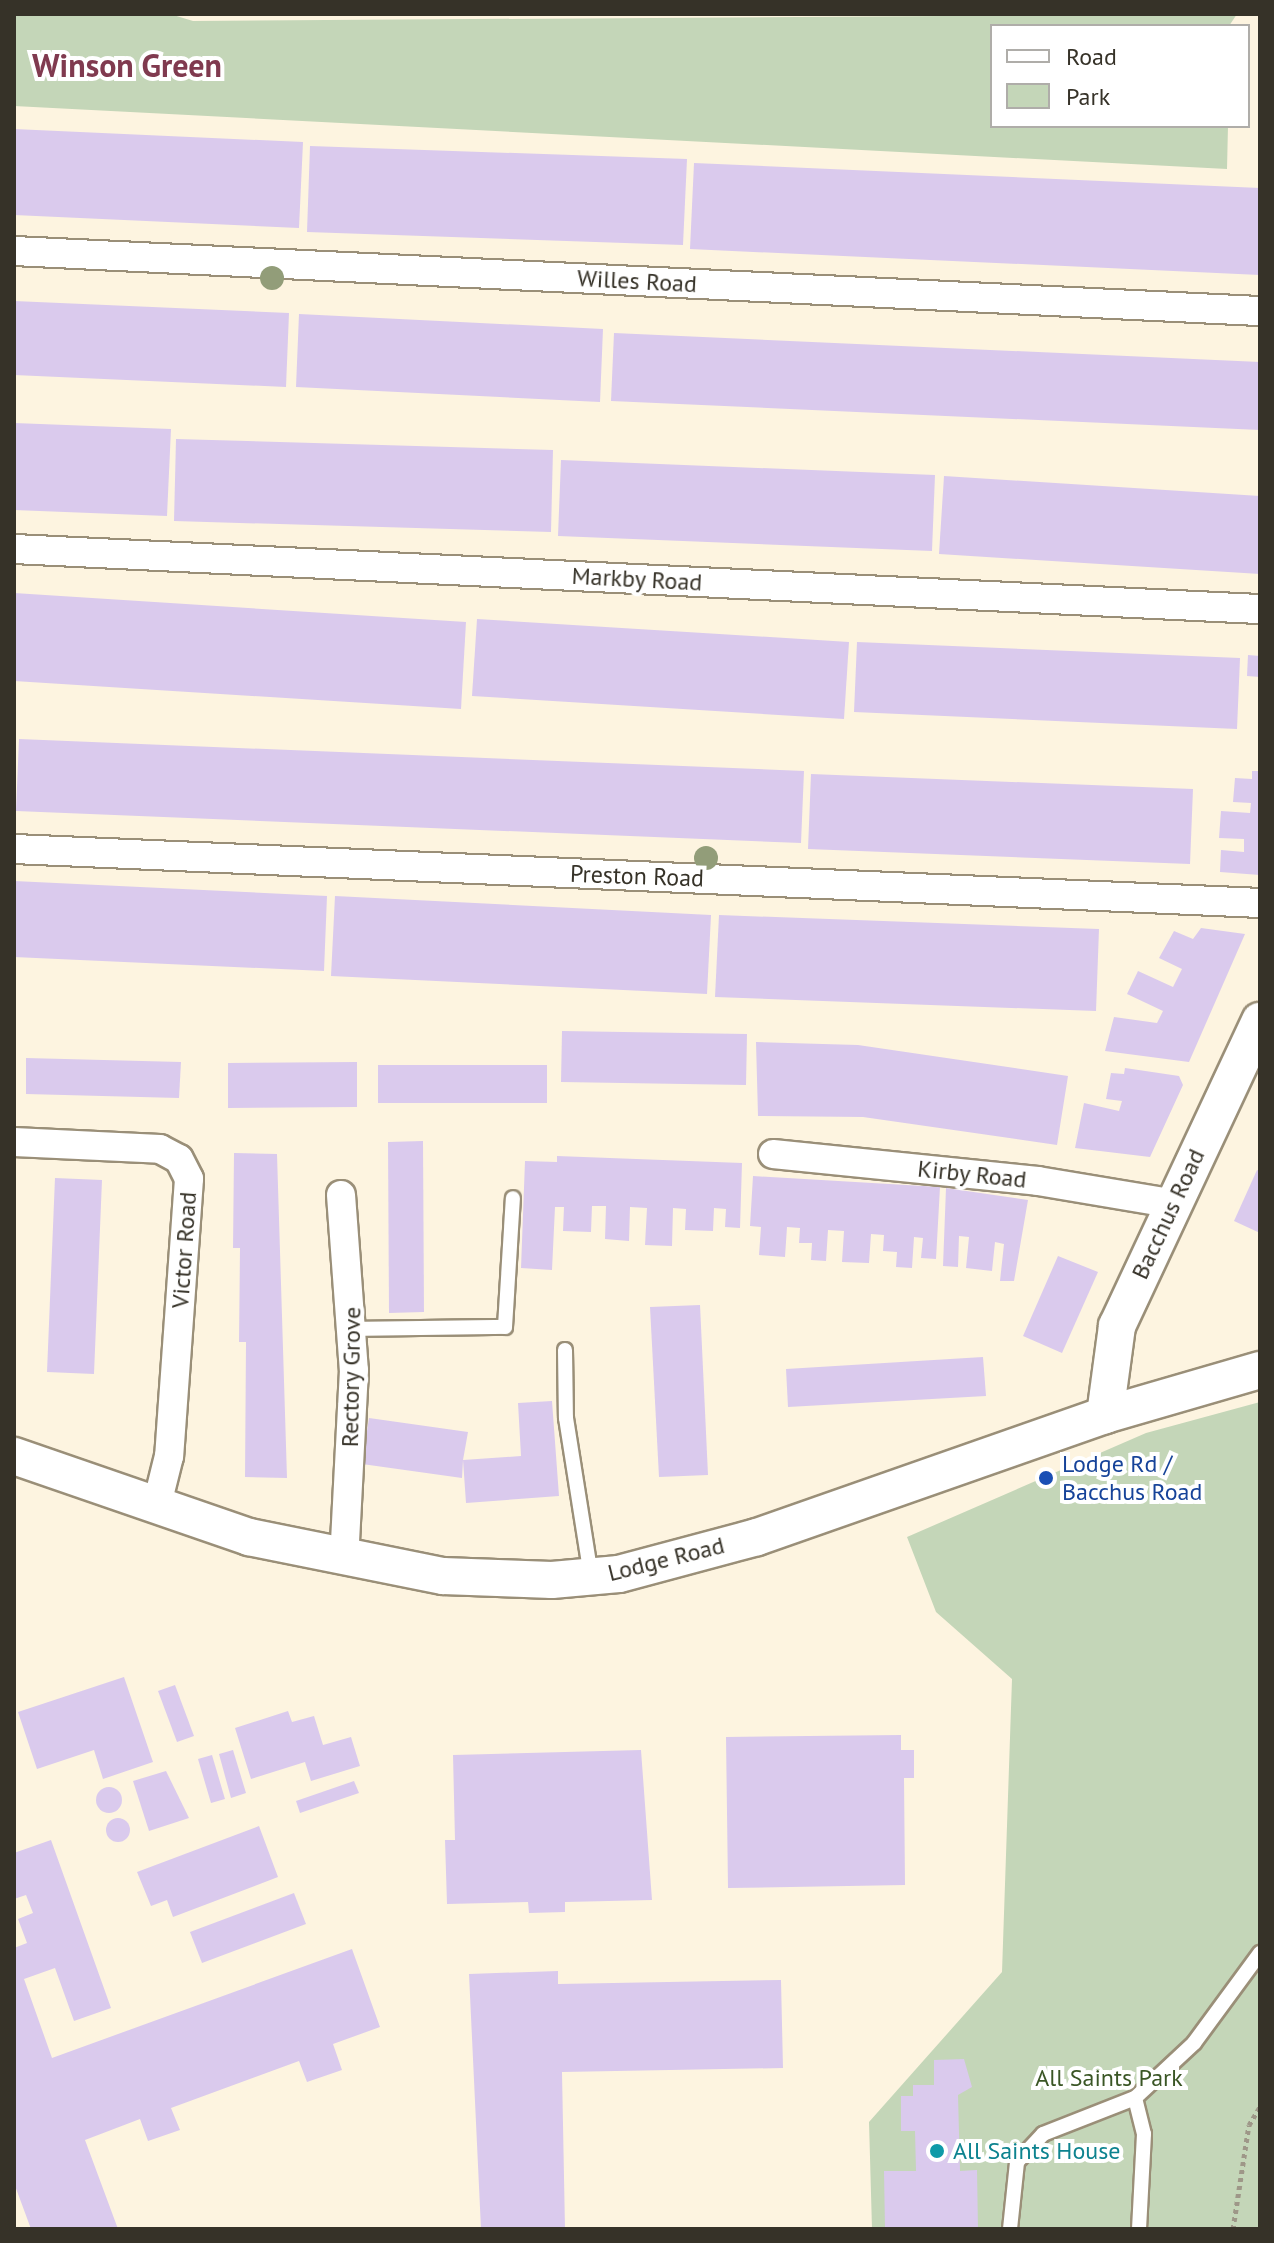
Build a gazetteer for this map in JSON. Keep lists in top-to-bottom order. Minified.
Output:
{"streets":{"street":["Willes Road","Markby Road","Preston Road","Kirby Road","Bacchus Road","Victor Road","Rectory Grove","Lodge Road"]},"crossings":[["Kirby Road","Bacchus Road"],["Bacchus Road","Lodge Road"],["Victor Road","Lodge Road"],["Rectory Grove","Lodge Road"]],"districts":["Winson Green"],"parks":["All Saints Park"],"places":["Lodge Rd / Bacchus Road","All Saints House"],"legend":["Road","Park"]}
